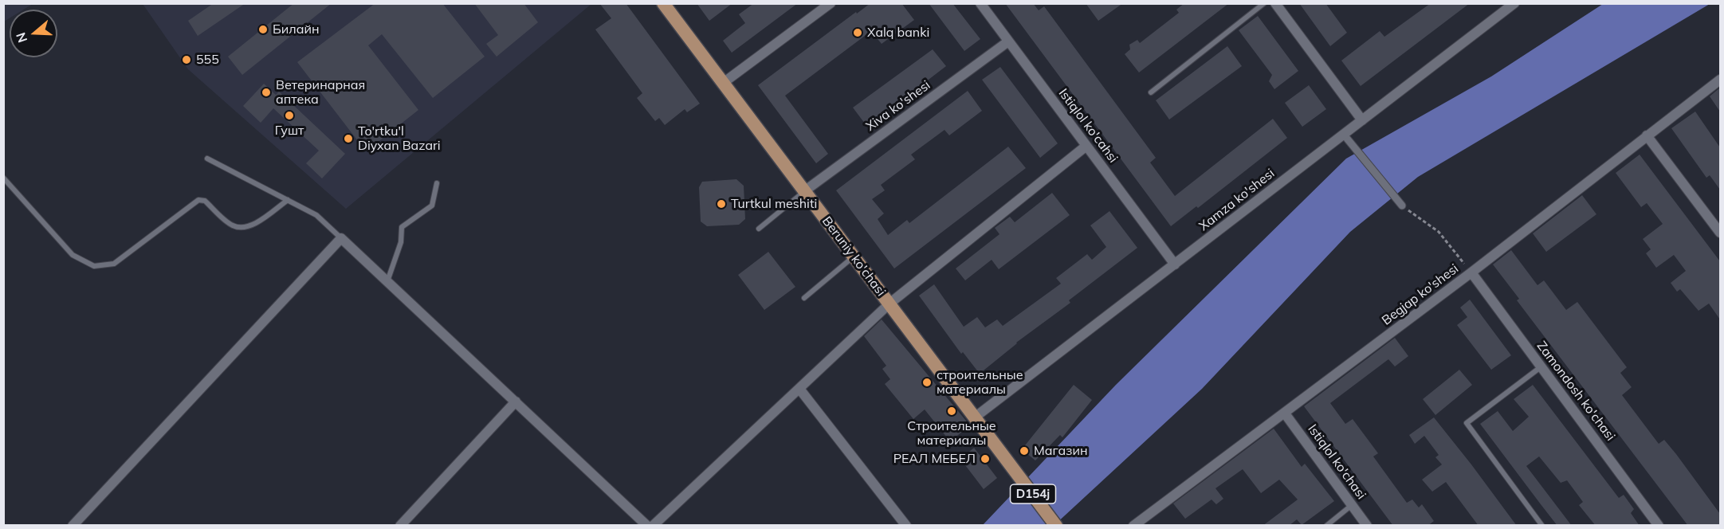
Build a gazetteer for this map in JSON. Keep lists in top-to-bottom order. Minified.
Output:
{"streets":{"main road":["Beruniy ko'chasi","D154j"],"street":["Xiva ko'shesi","Istiqlol ko'cahsi","Xamza ko'shesi","Begjap ko'shesi","Zamondosh ko'chasi","Istiqlol ko'chasi"]},"crossings":[["Xiva ko'shesi","Istiqlol ko'cahsi"],["Xiva ko'shesi","Beruniy ko'chasi"],["Istiqlol ko'cahsi","Xamza ko'shesi"],["Xamza ko'shesi","Beruniy ko'chasi"],["Begjap ko'shesi","Zamondosh ko'chasi"],["Begjap ko'shesi","Istiqlol ko'chasi"]],"places":["Билайн","Xalq banki","555","Ветеринарная аптека","Гушт","To'rtku'l Diyxan Bazari","Turtkul meshiti","строительные материалы","Строительные материалы","Магазин","РЕАЛ МЕБЕЛ"],"north":"left"}
